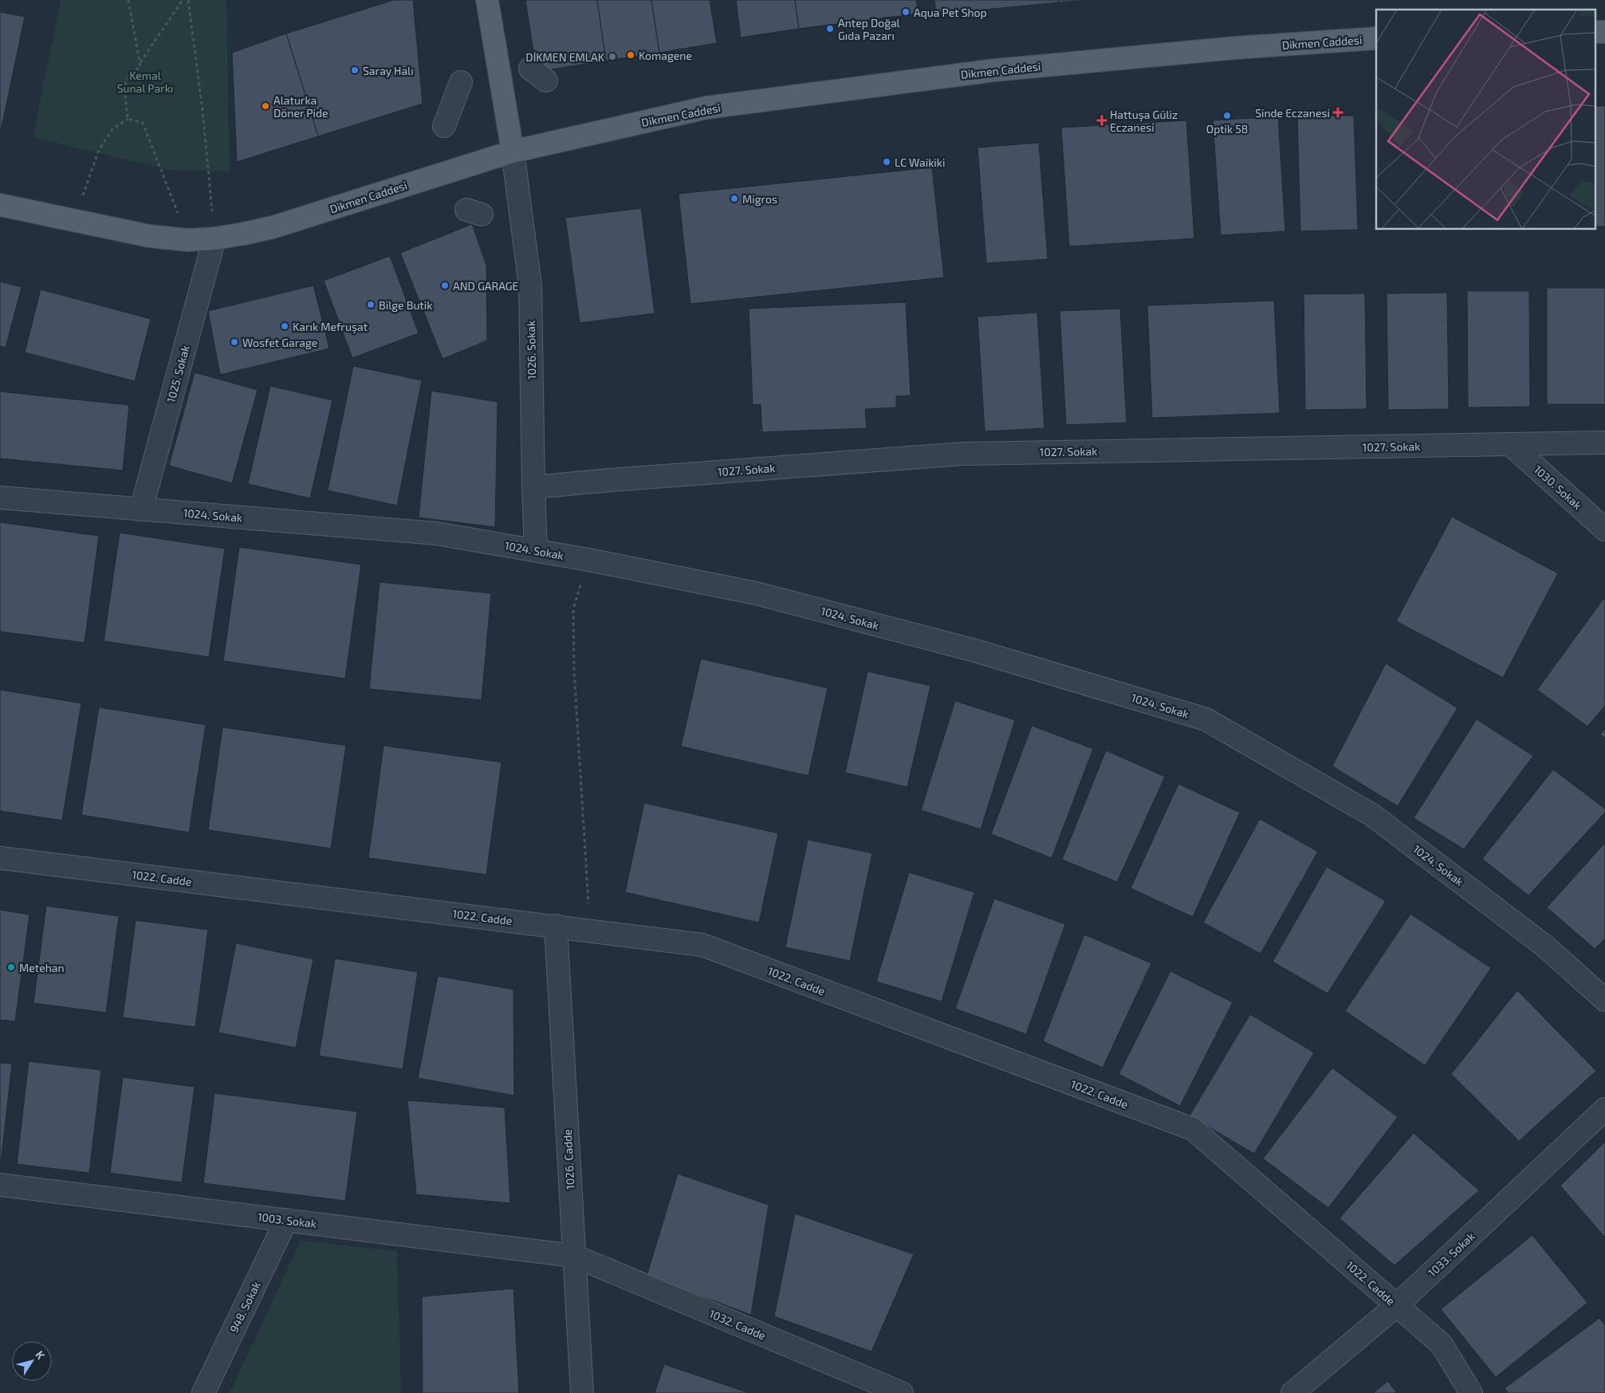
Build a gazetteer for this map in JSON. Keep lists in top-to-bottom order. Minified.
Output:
{"streets":{"main road":["Dikmen Caddesi"],"street":["1026. Sokak","1025. Sokak","1027. Sokak","1030. Sokak","1024. Sokak","1022. Cadde","1026. Cadde","1003. Sokak","1033. Sokak","948. Sokak","1032. Cadde"]},"crossings":[["Dikmen Caddesi","1026. Sokak"],["Dikmen Caddesi","1025. Sokak"],["1026. Sokak","1027. Sokak"],["1026. Sokak","1024. Sokak"],["1025. Sokak","1024. Sokak"],["1027. Sokak","1030. Sokak"],["1022. Cadde","1026. Cadde"],["1022. Cadde","1033. Sokak"],["1026. Cadde","1003. Sokak"],["1026. Cadde","1032. Cadde"],["1003. Sokak","948. Sokak"],["1003. Sokak","1032. Cadde"]],"parks":["Kemal Sunal Parkı"],"places":{"other":["Aqua Pet Shop","Antep Doğal Gıda Pazarı","Komagene","DİKMEN EMLAK","Saray Halı","Alaturka Döner Pide","Optik 58","LC Waikiki","Migros","AND GARAGE","Bilge Butik","Karık Mefruşat","Wosfet Garage","Metehan"],"health":["Sinde Eczanesi","Hattuşa Güliz Eczanesi"]},"north":"top right"}
